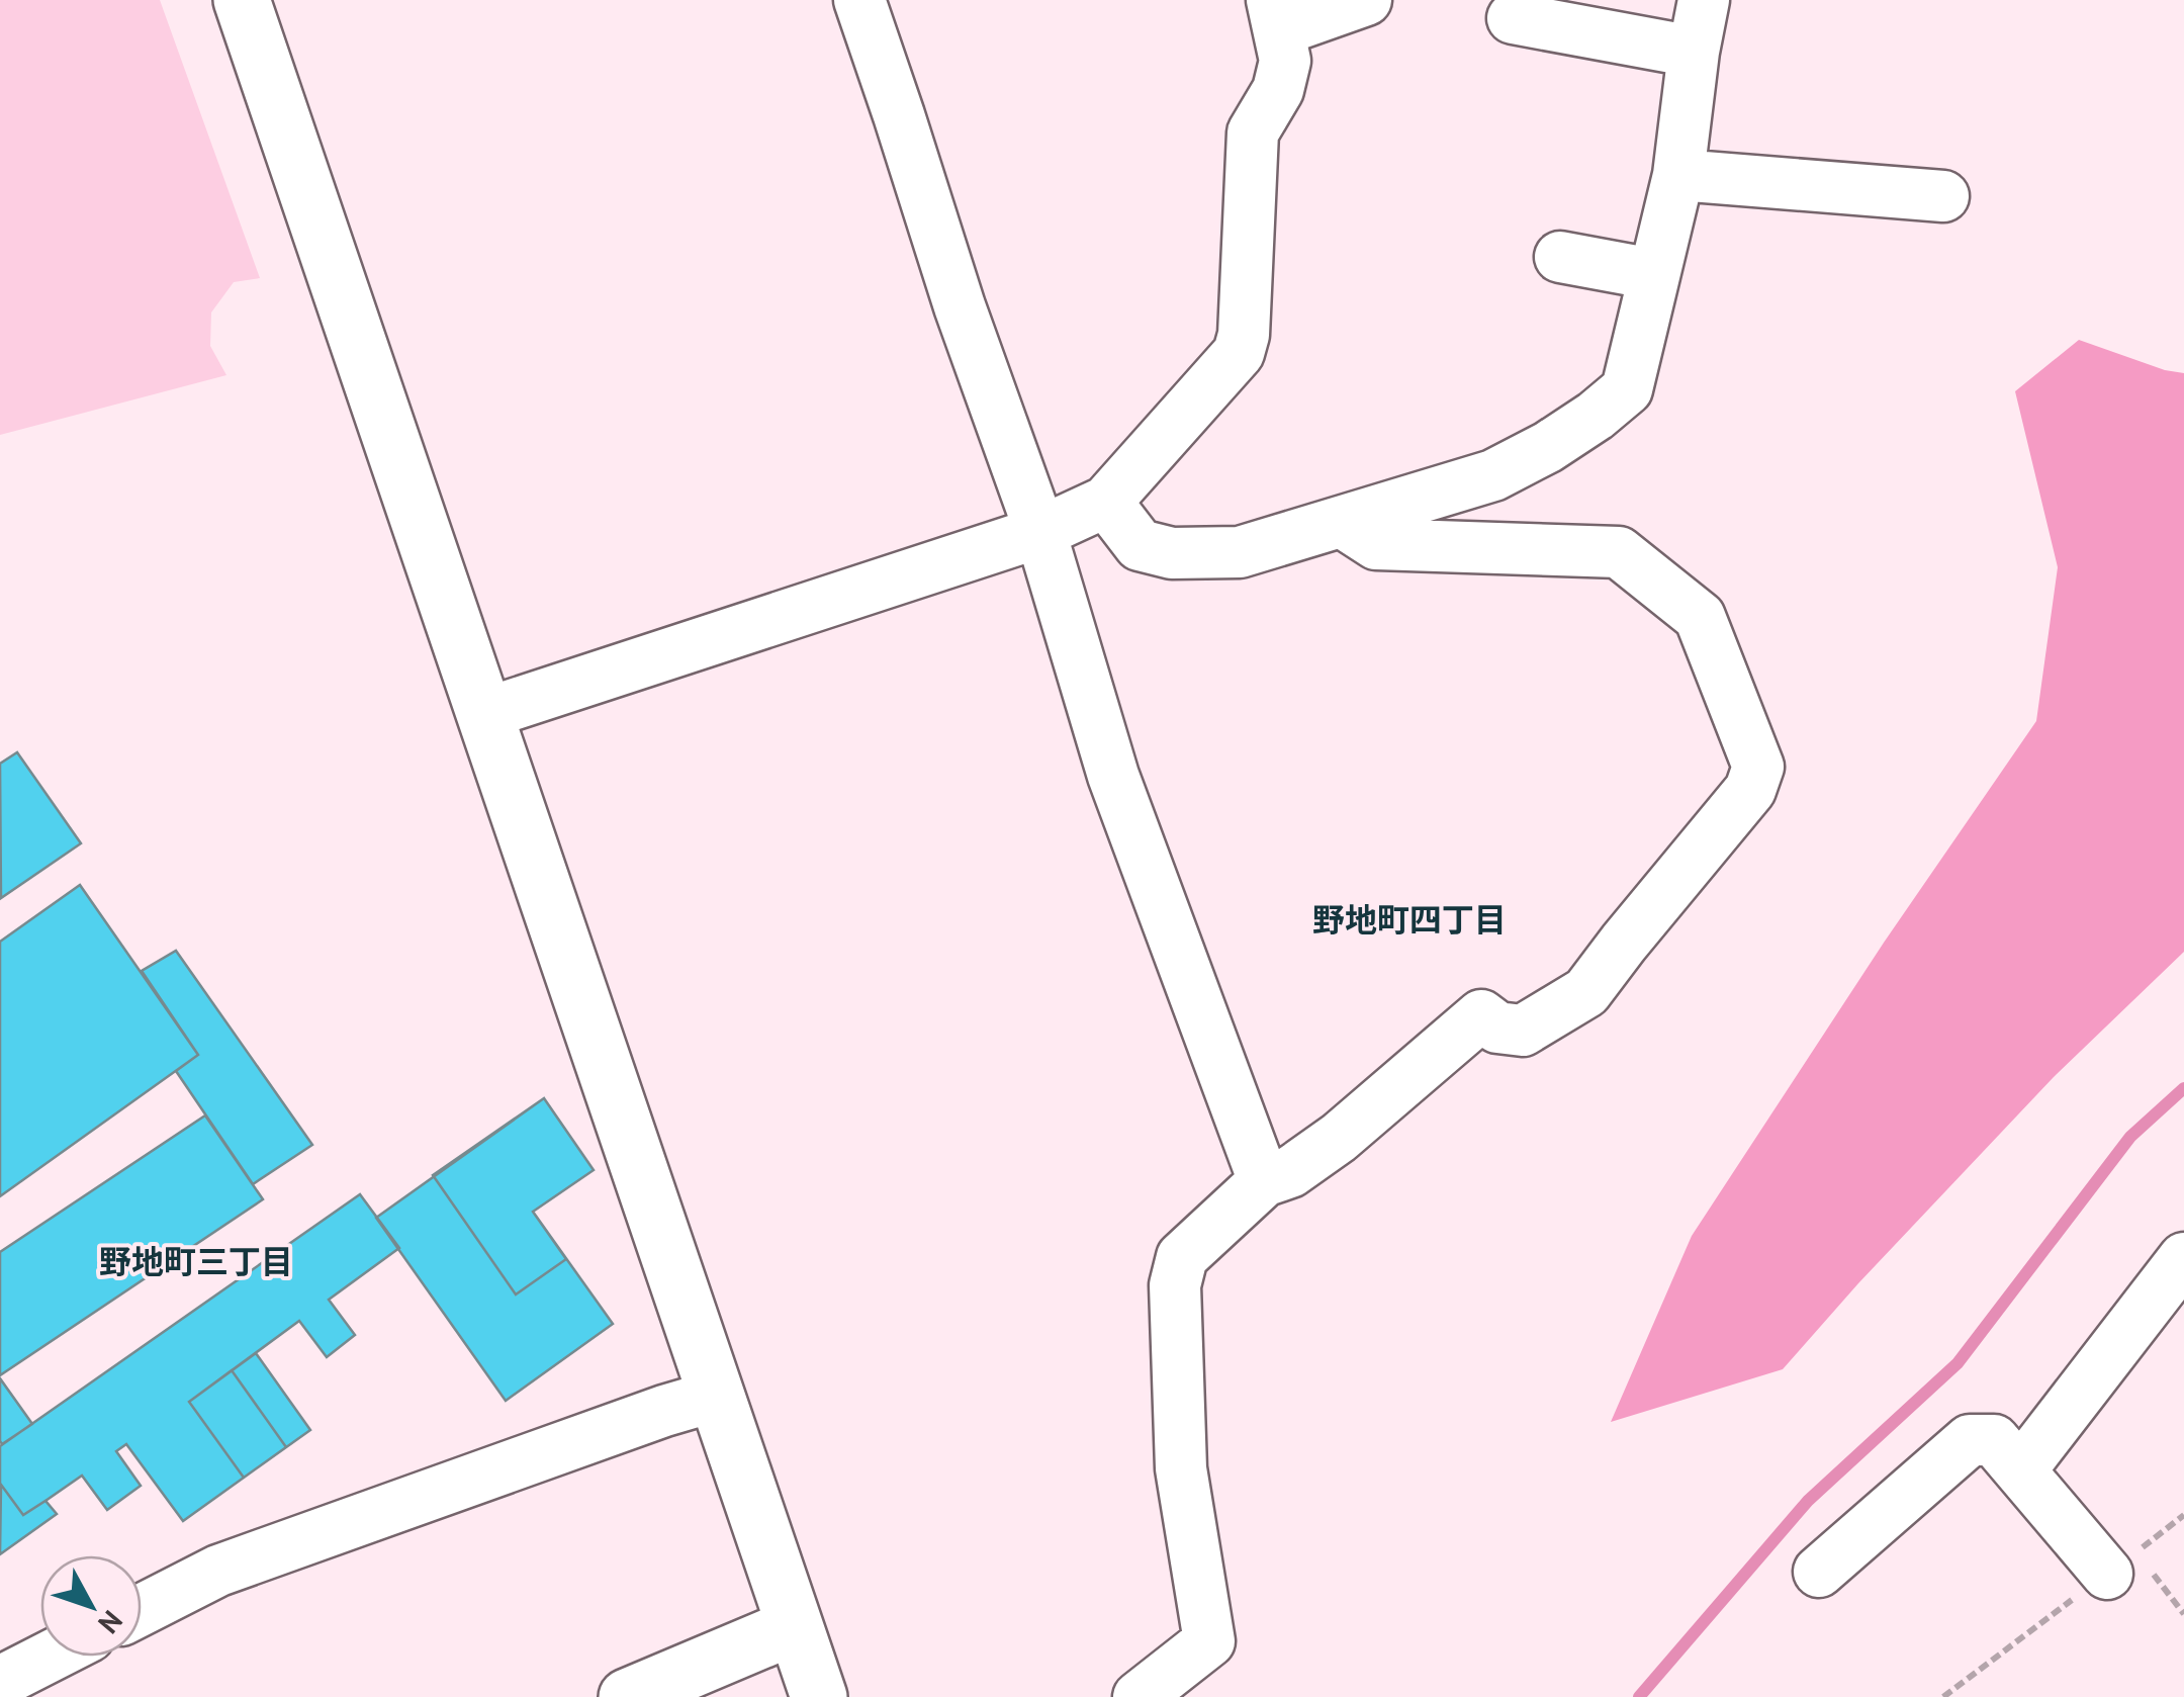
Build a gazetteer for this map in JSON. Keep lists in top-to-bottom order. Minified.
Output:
{"districts":["野地町四丁目","野地町三丁目"],"north":"bottom right"}
